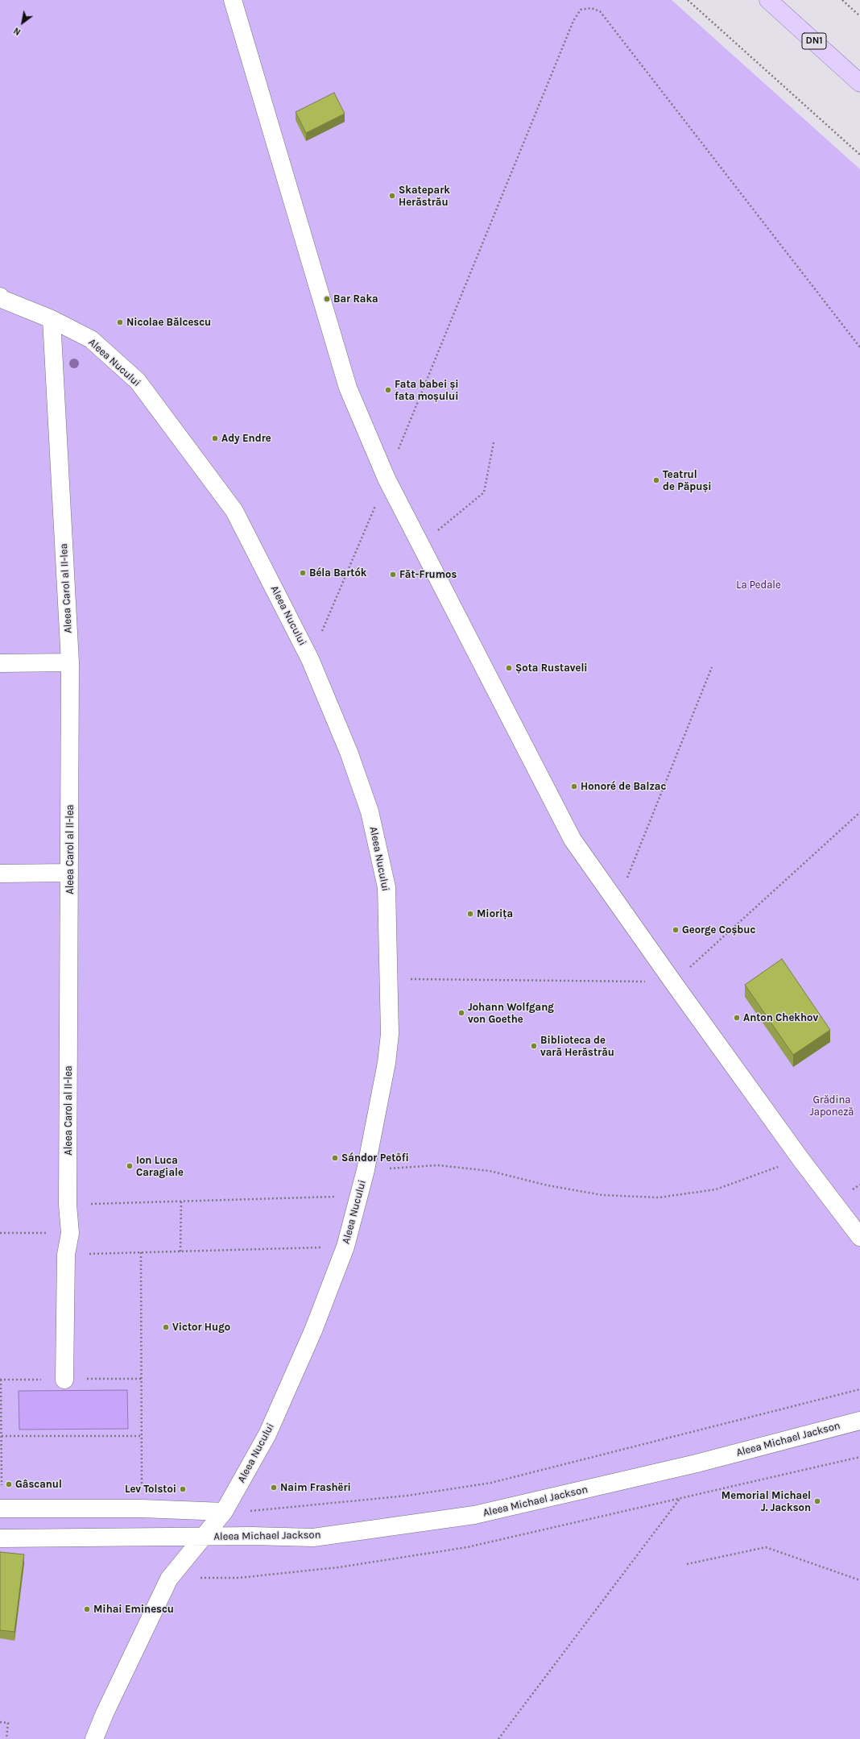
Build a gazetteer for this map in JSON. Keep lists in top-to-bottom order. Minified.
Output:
{"streets":{"main road":["DN1"],"street":["Aleea Nucului","Aleea Carol al II-lea","Aleea Michael Jackson"]},"crossings":[["Aleea Nucului","Aleea Carol al II-lea"],["Aleea Nucului","Aleea Michael Jackson"]],"parks":["La Pedale","Grădina Japoneză"],"places":["Skatepark Herăstrău","Bar Raka","Nicolae Bălcescu","Fata babei și fata moșului","Ady Endre","Teatrul de Păpuși","Béla Bartók","Făt-Frumos","Șota Rustaveli","Honoré de Balzac","Miorița","George Coșbuc","Johann Wolfgang von Goethe","Anton Chekhov","Biblioteca de vară Herăstrău","Sándor Petőfi","Ion Luca Caragiale","Victor Hugo","Gâscanul","Naim Frashëri","Lev Tolstoi","Memorial Michael J. Jackson","Mihai Eminescu"],"north":"bottom left"}
